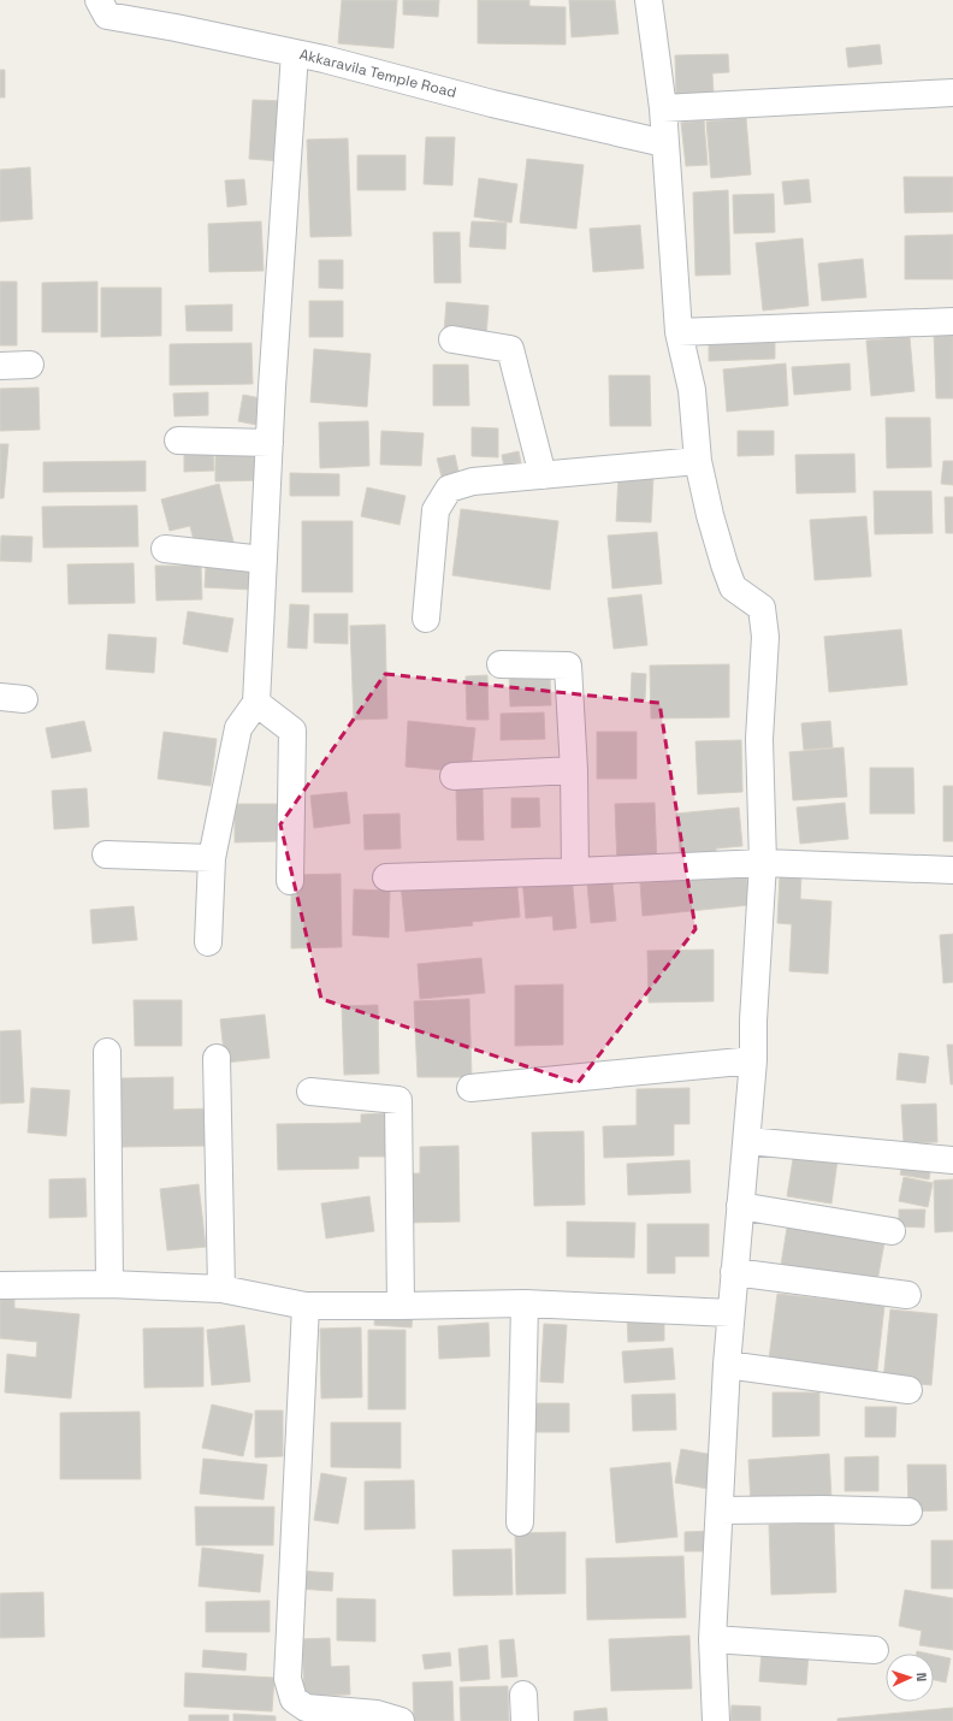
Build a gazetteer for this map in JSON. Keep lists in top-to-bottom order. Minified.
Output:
{"streets":{"street":["Akkaravila Temple Road"]},"north":"right"}
